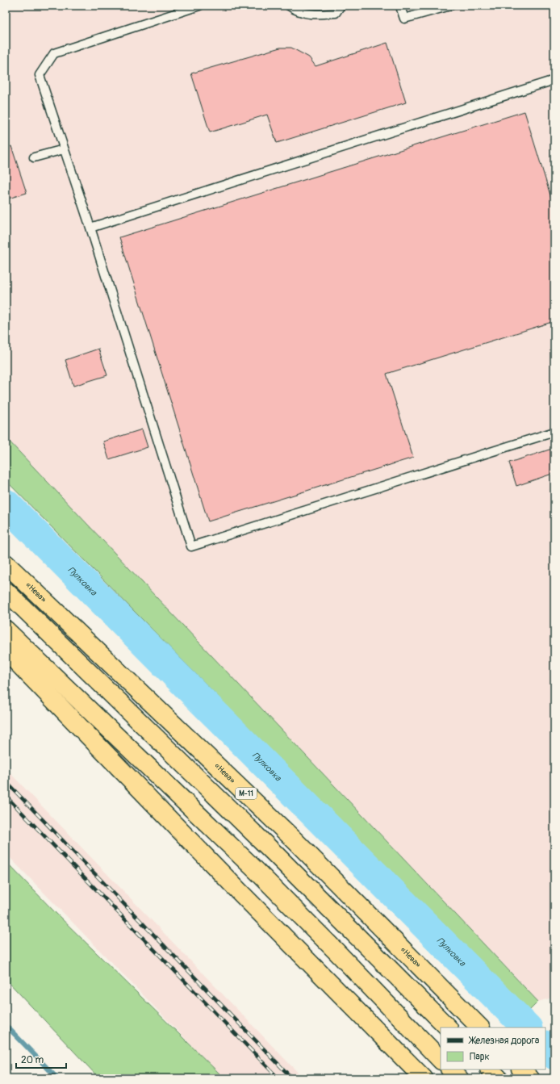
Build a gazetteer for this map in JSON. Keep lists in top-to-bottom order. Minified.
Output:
{"streets":{"highway":["«Нева»","М-11"]},"water":["Пулковка"],"legend":["Железная дорога","Парк"],"scale_bar":"20 m"}
